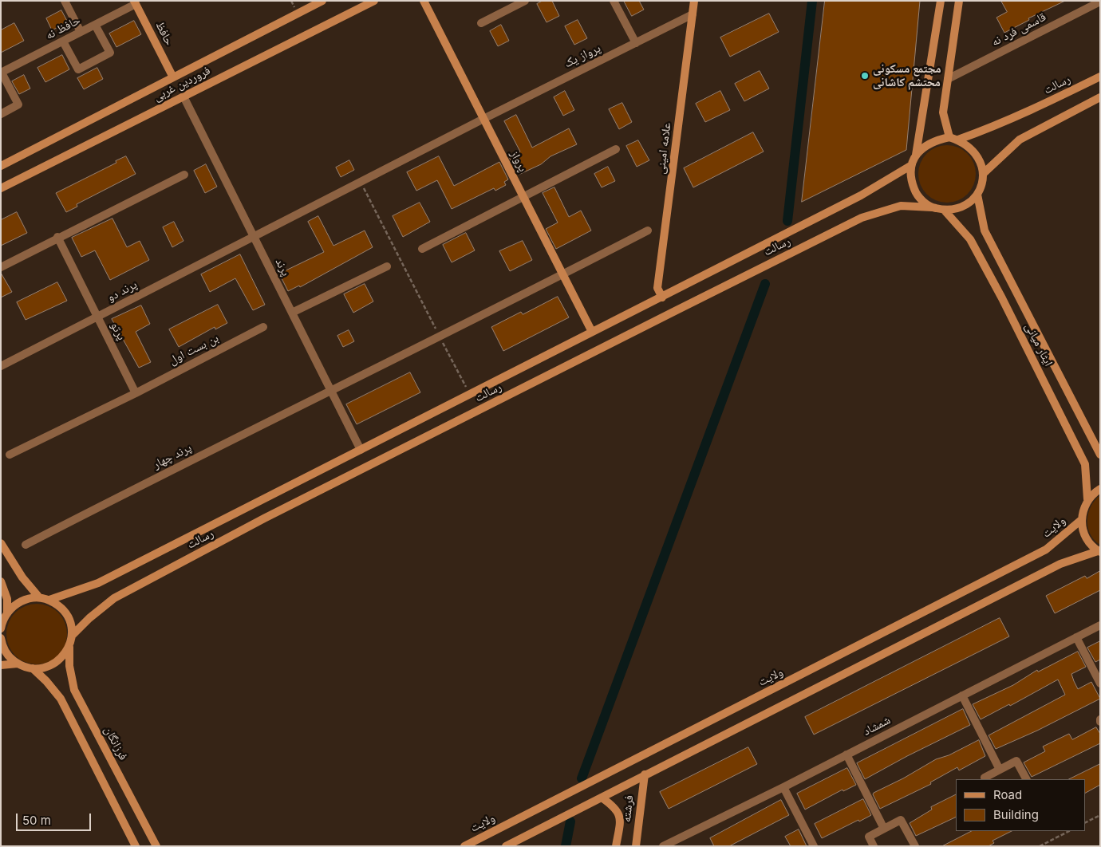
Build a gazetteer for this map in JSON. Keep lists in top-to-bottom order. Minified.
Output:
{"streets":{"street":["حافظ نه","قاسمی فرد نه","حافظ","پرواز یک","فروردین غربی","رسالت","علامه امینی","پرواز","پرند","پرند دو","پرتو","ایثار میانی","بن بست اول","پرند چهار","ولایت","شمشاد","فرزانگان","فرشته"]},"crossings":[["حافظ نه","حافظ"],["حافظ","فروردین غربی"],["پرواز یک","علامه امینی"],["پرواز یک","پرواز"],["پرواز یک","پرند دو"],["فروردین غربی","پرند"],["رسالت","علامه امینی"],["رسالت","پرواز"],["رسالت","پرند"],["رسالت","ایثار میانی"],["پرواز","پرند چهار"],["پرند","پرند دو"],["پرند","پرند چهار"],["پرند دو","پرتو"],["پرتو","بن بست اول"]],"places":["مجتمع مسکونی محتشم کاشانی"],"legend":["Road","Building"],"scale_bar":"50 m"}
